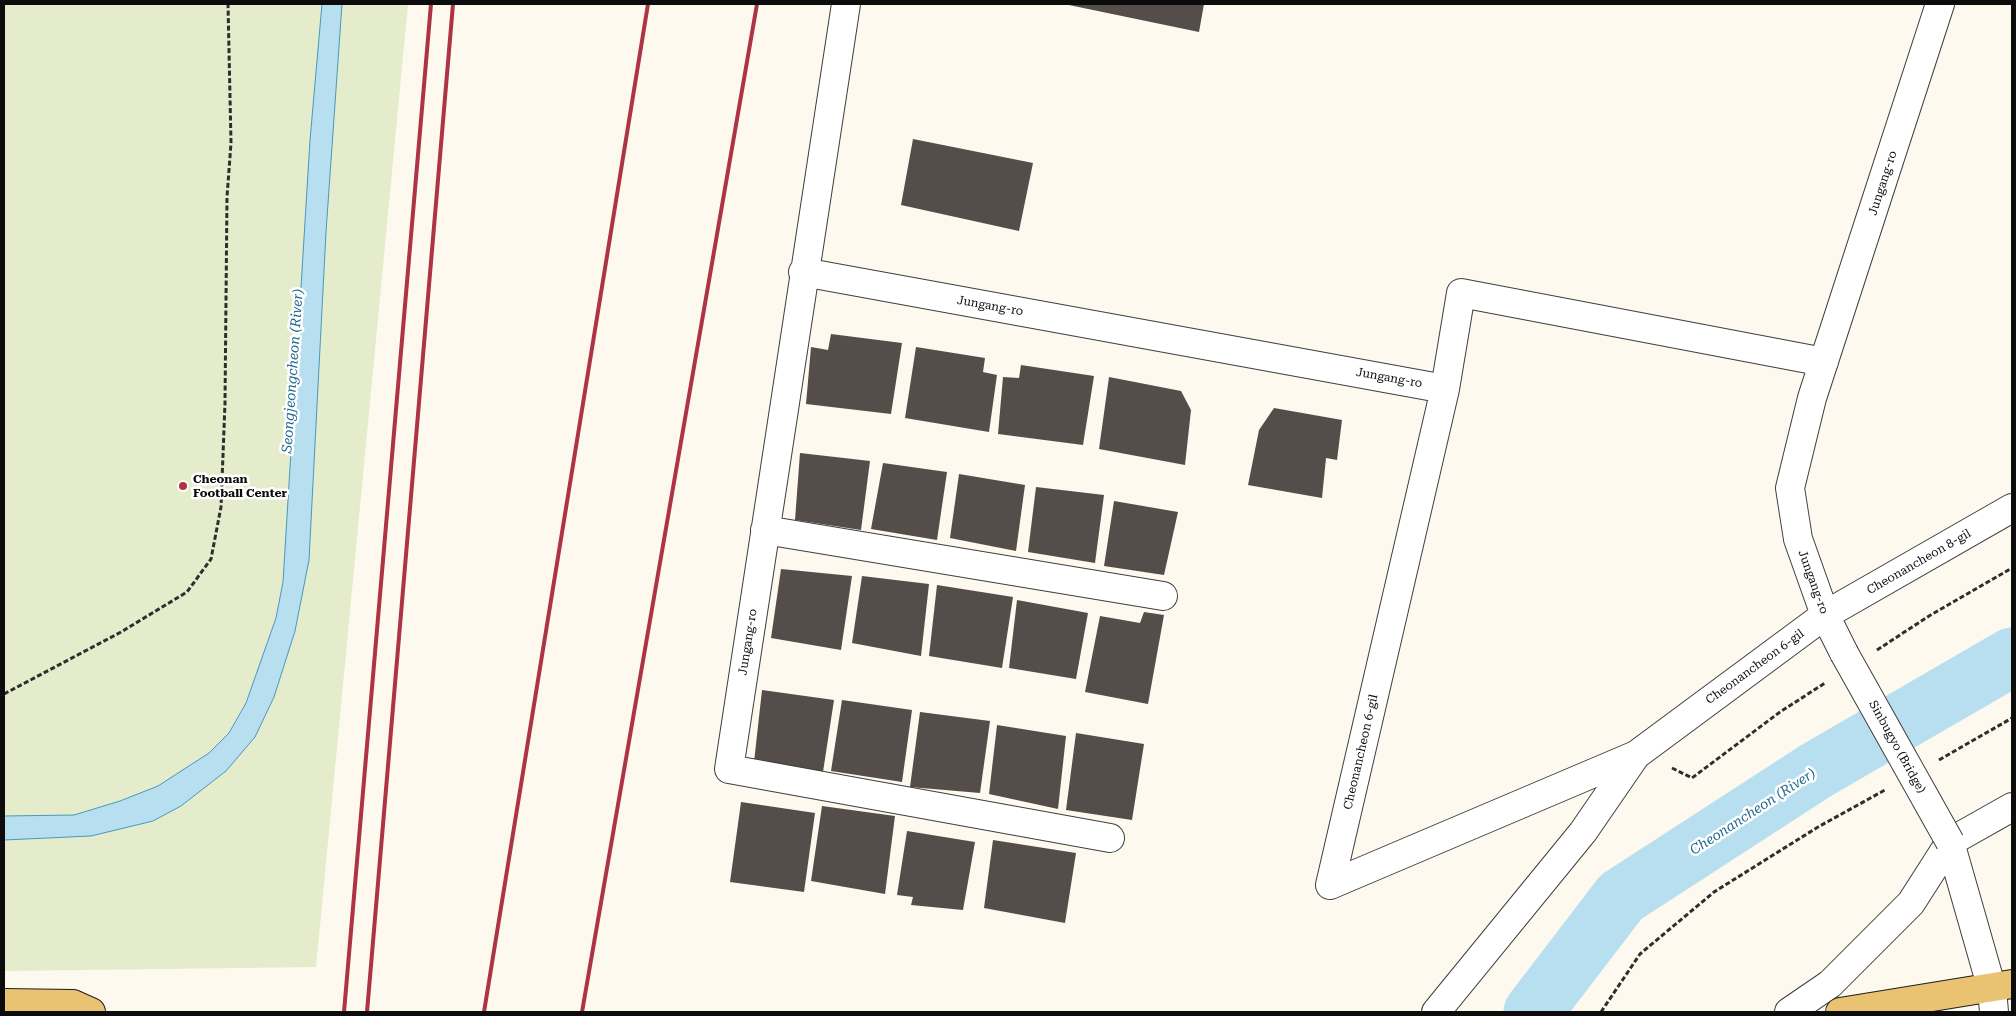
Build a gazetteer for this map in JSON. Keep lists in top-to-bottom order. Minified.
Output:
{"streets":{"street":["Jungang-ro","Cheonancheon 8-gil","Cheonancheon 6-gil","Sinbugyo (Bridge)"]},"crossings":[["Jungang-ro","Cheonancheon 8-gil"],["Jungang-ro","Cheonancheon 6-gil"],["Jungang-ro","Sinbugyo (Bridge)"],["Cheonancheon 8-gil","Cheonancheon 6-gil"]],"water":["Seongjeongcheon (River)","Cheonancheon (River)"],"places":["Cheonan Football Center"]}
